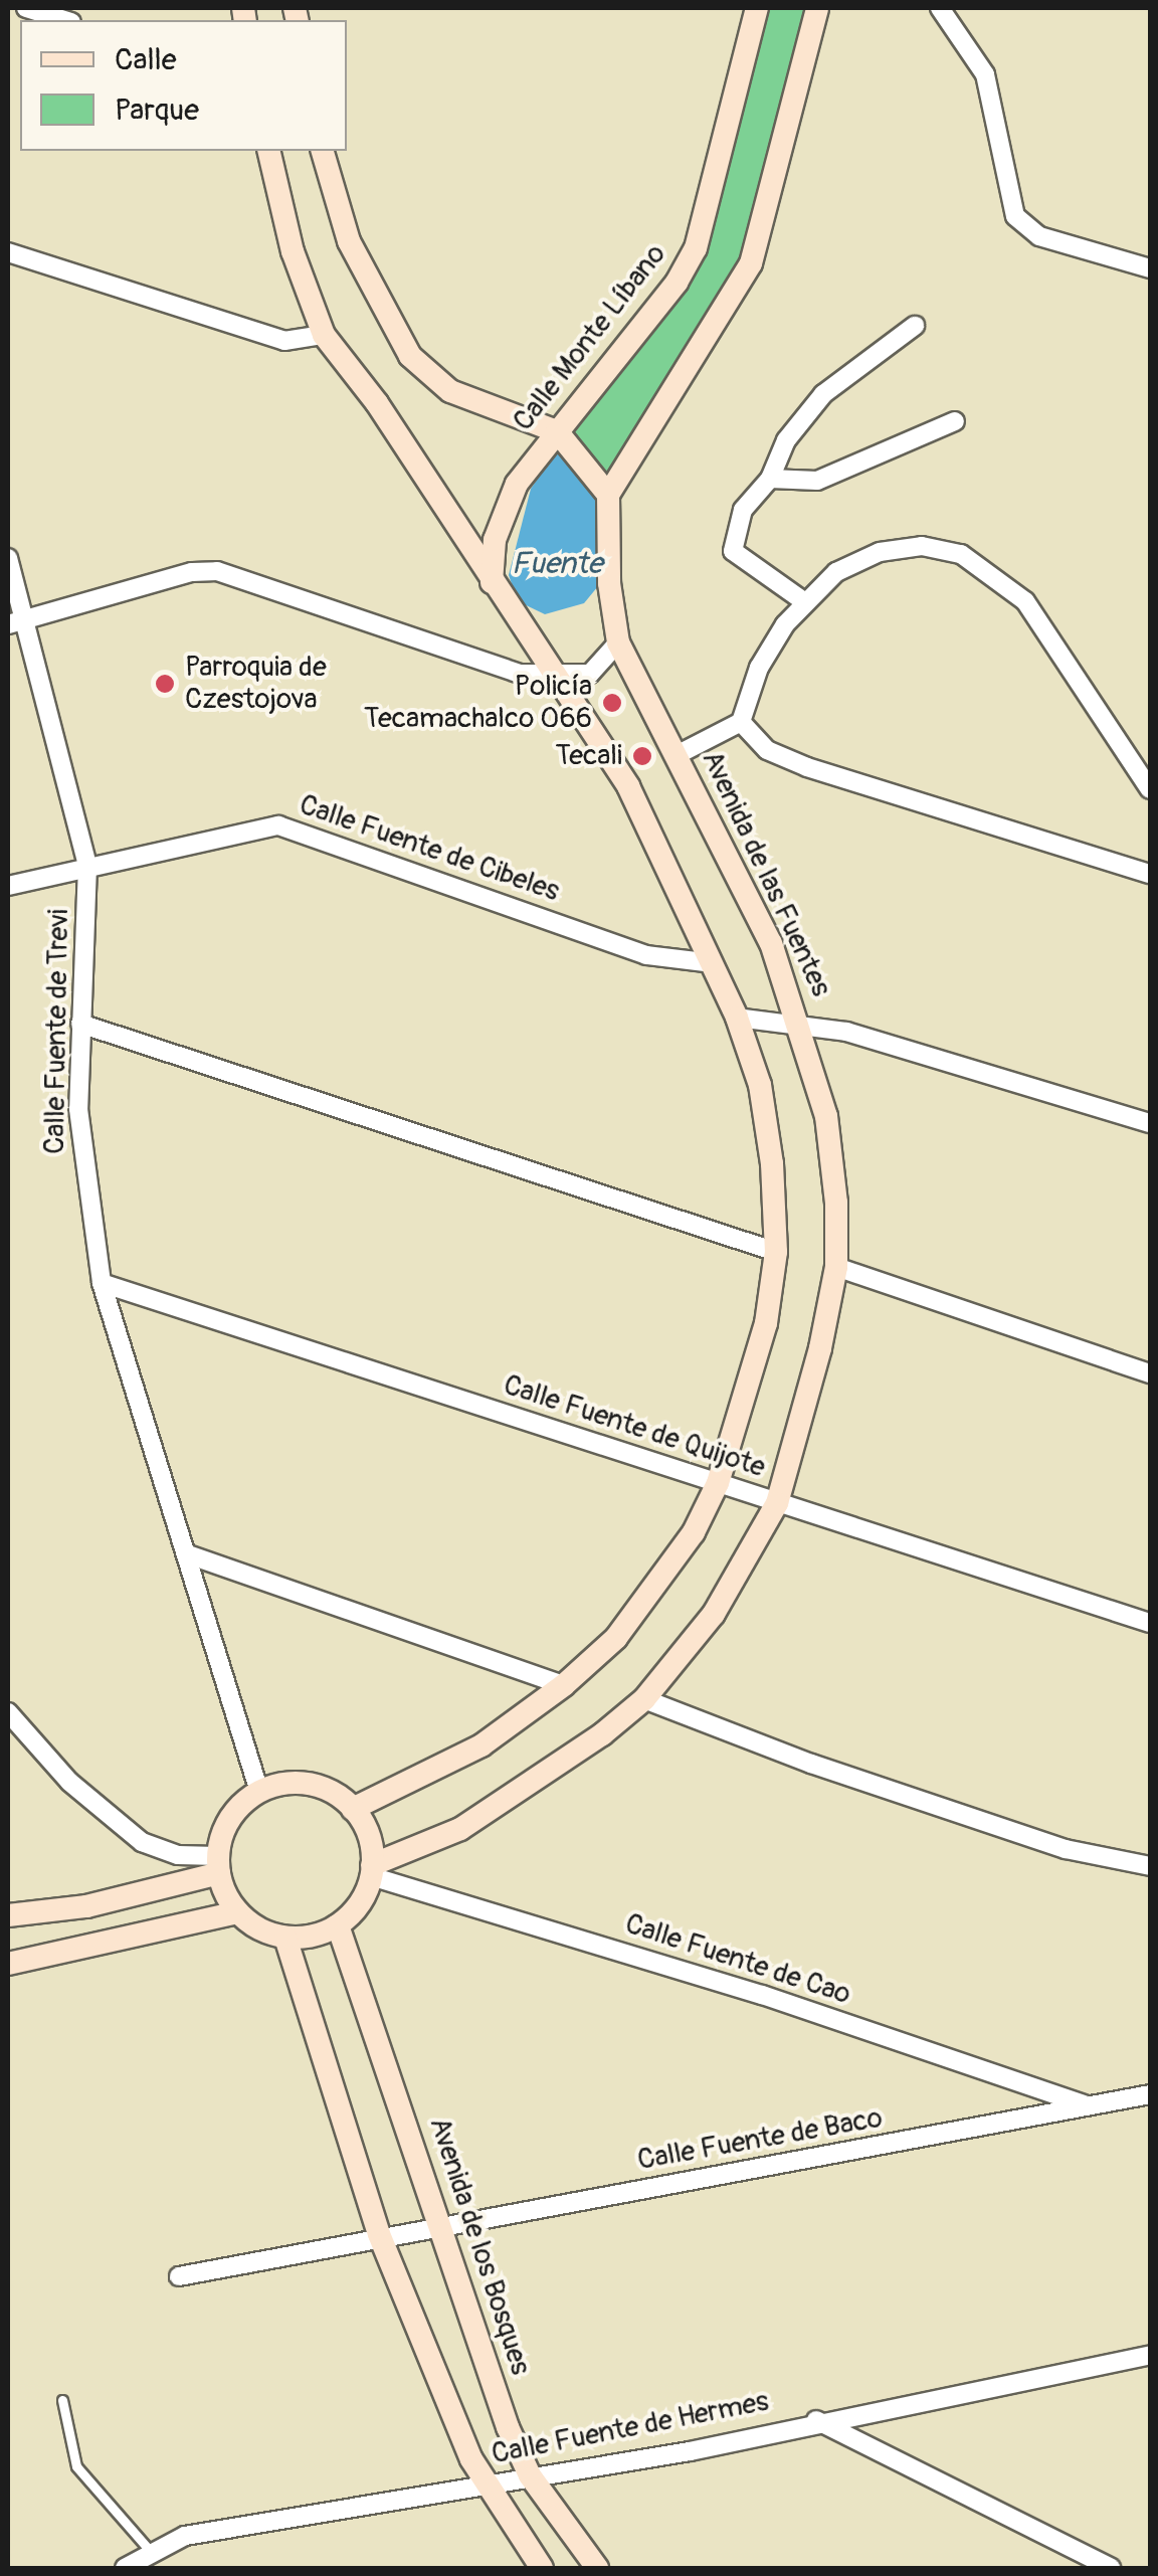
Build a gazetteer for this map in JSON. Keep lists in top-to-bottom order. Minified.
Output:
{"streets":{"main road":["Calle Monte Líbano","Avenida de las Fuentes","Avenida de los Bosques"],"street":["Calle Fuente de Cibeles","Calle Fuente de Trevi","Calle Fuente de Quijote","Calle Fuente de Cao","Calle Fuente de Baco","Calle Fuente de Hermes"]},"crossings":[["Calle Fuente de Cibeles","Calle Fuente de Trevi"],["Avenida de las Fuentes","Calle Fuente de Trevi"],["Avenida de las Fuentes","Calle Fuente de Quijote"],["Avenida de las Fuentes","Calle Fuente de Cao"],["Avenida de las Fuentes","Avenida de los Bosques"],["Calle Fuente de Trevi","Calle Fuente de Quijote"],["Calle Fuente de Trevi","Calle Fuente de Cao"],["Calle Fuente de Trevi","Avenida de los Bosques"],["Calle Fuente de Cao","Calle Fuente de Baco"],["Calle Fuente de Cao","Avenida de los Bosques"],["Calle Fuente de Baco","Avenida de los Bosques"],["Avenida de los Bosques","Calle Fuente de Hermes"]],"water":["Fuente"],"places":["Parroquia de Czestojova","Policía Tecamachalco 066","Tecali"],"legend":["Calle","Parque"]}
